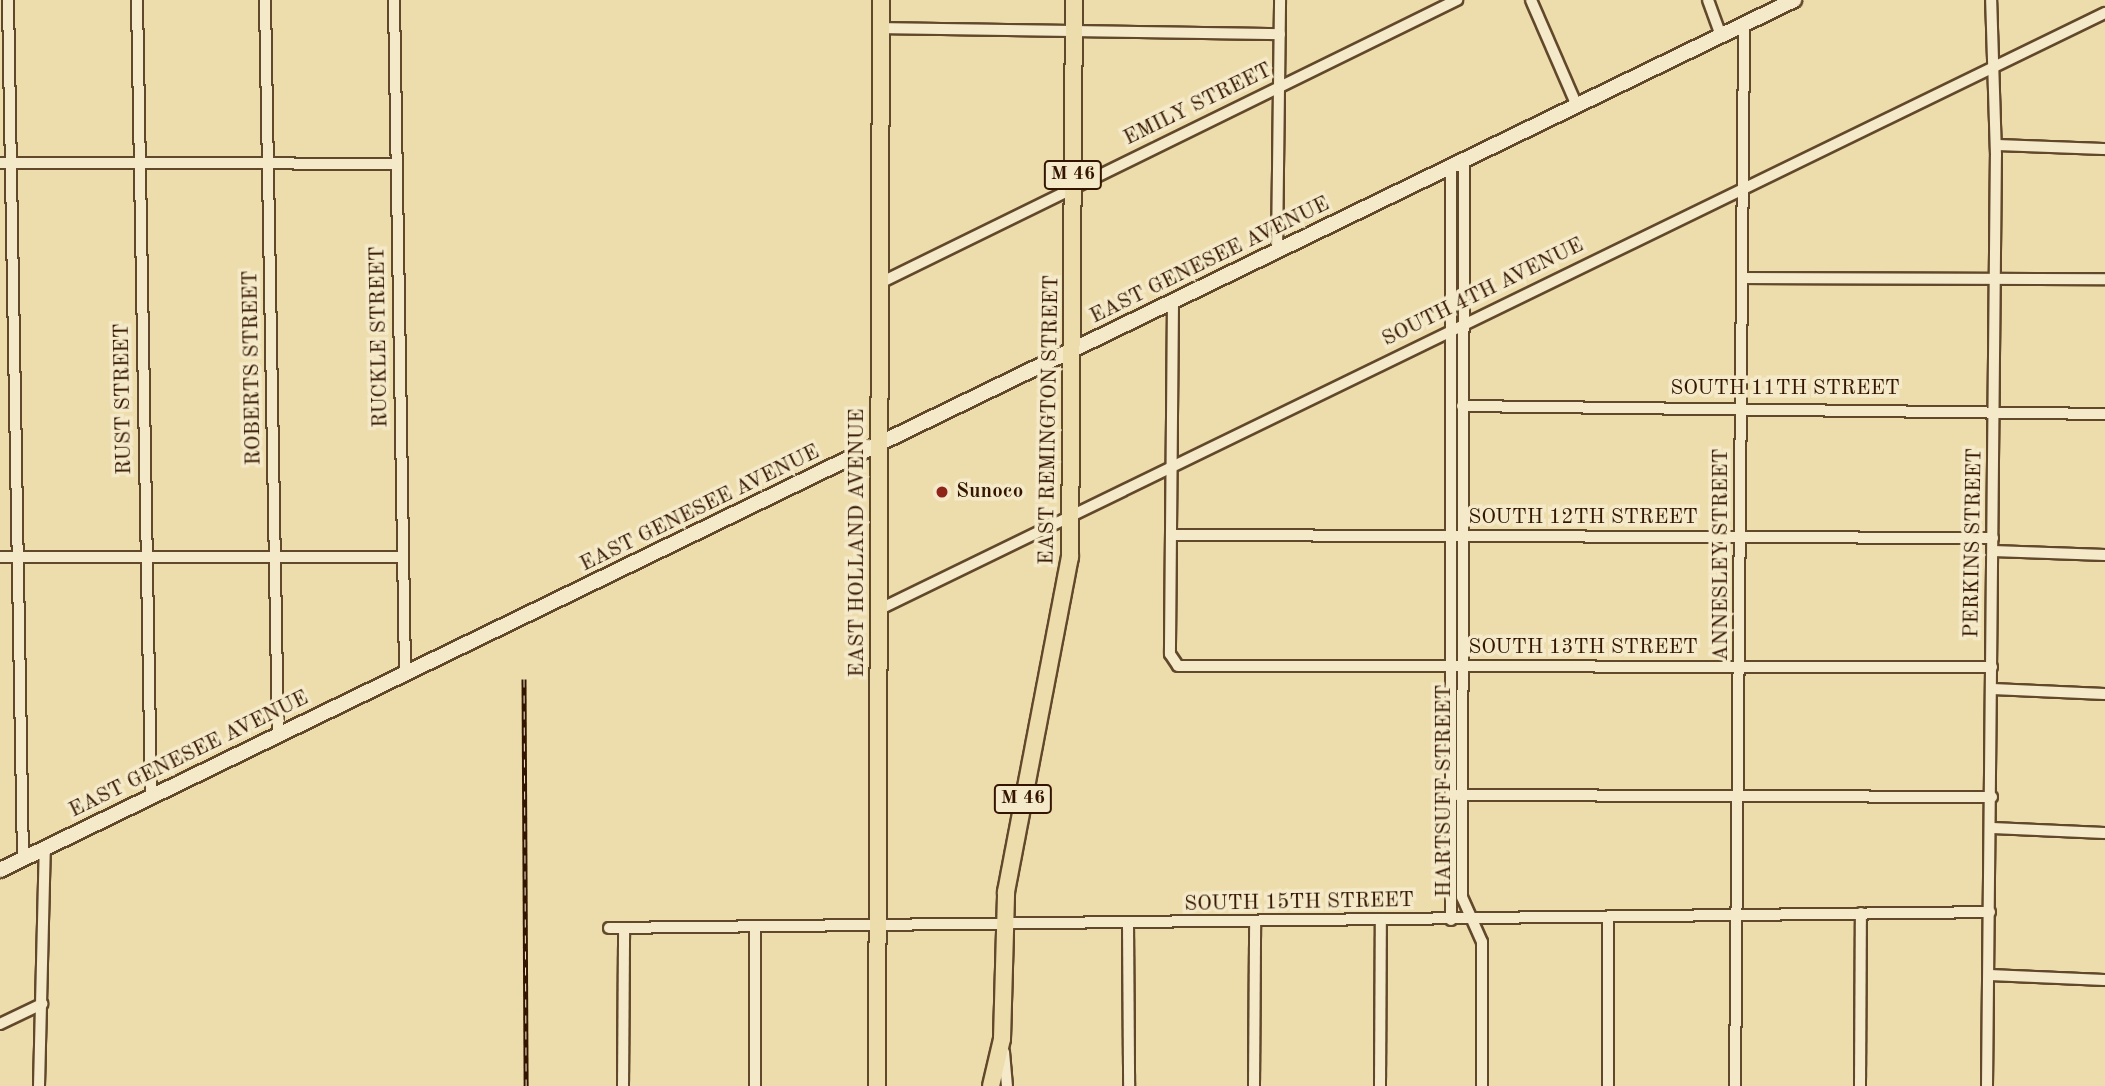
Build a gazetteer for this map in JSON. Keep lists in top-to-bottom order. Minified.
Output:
{"streets":{"highway":["M 46","EAST REMINGTON STREET","EAST HOLLAND AVENUE"],"main road":["EAST GENESEE AVENUE"],"street":["EMILY STREET","SOUTH 4TH AVENUE","RUCKLE STREET","ROBERTS STREET","SOUTH 11TH STREET","RUST STREET","SOUTH 12TH STREET","PERKINS STREET","ANNESLEY STREET","SOUTH 13TH STREET","HARTSUFF STREET","SOUTH 15TH STREET"]},"crossings":[["EMILY STREET","EAST REMINGTON STREET"],["EMILY STREET","EAST HOLLAND AVENUE"],["EAST GENESEE AVENUE","RUCKLE STREET"],["EAST GENESEE AVENUE","ROBERTS STREET"],["EAST GENESEE AVENUE","RUST STREET"],["EAST GENESEE AVENUE","EAST REMINGTON STREET"],["EAST GENESEE AVENUE","EAST HOLLAND AVENUE"],["EAST GENESEE AVENUE","ANNESLEY STREET"],["EAST GENESEE AVENUE","HARTSUFF STREET"],["SOUTH 4TH AVENUE","EAST REMINGTON STREET"],["SOUTH 4TH AVENUE","EAST HOLLAND AVENUE"],["SOUTH 4TH AVENUE","PERKINS STREET"],["SOUTH 4TH AVENUE","ANNESLEY STREET"],["SOUTH 4TH AVENUE","HARTSUFF STREET"],["SOUTH 11TH STREET","PERKINS STREET"],["SOUTH 11TH STREET","ANNESLEY STREET"],["SOUTH 11TH STREET","HARTSUFF STREET"],["EAST REMINGTON STREET","SOUTH 15TH STREET"],["SOUTH 12TH STREET","PERKINS STREET"],["SOUTH 12TH STREET","ANNESLEY STREET"],["SOUTH 12TH STREET","SOUTH 13TH STREET"],["SOUTH 12TH STREET","HARTSUFF STREET"],["EAST HOLLAND AVENUE","SOUTH 15TH STREET"],["PERKINS STREET","SOUTH 13TH STREET"],["PERKINS STREET","SOUTH 15TH STREET"],["ANNESLEY STREET","SOUTH 13TH STREET"],["ANNESLEY STREET","SOUTH 15TH STREET"],["SOUTH 13TH STREET","HARTSUFF STREET"],["HARTSUFF STREET","SOUTH 15TH STREET"]],"places":["Sunoco"]}
